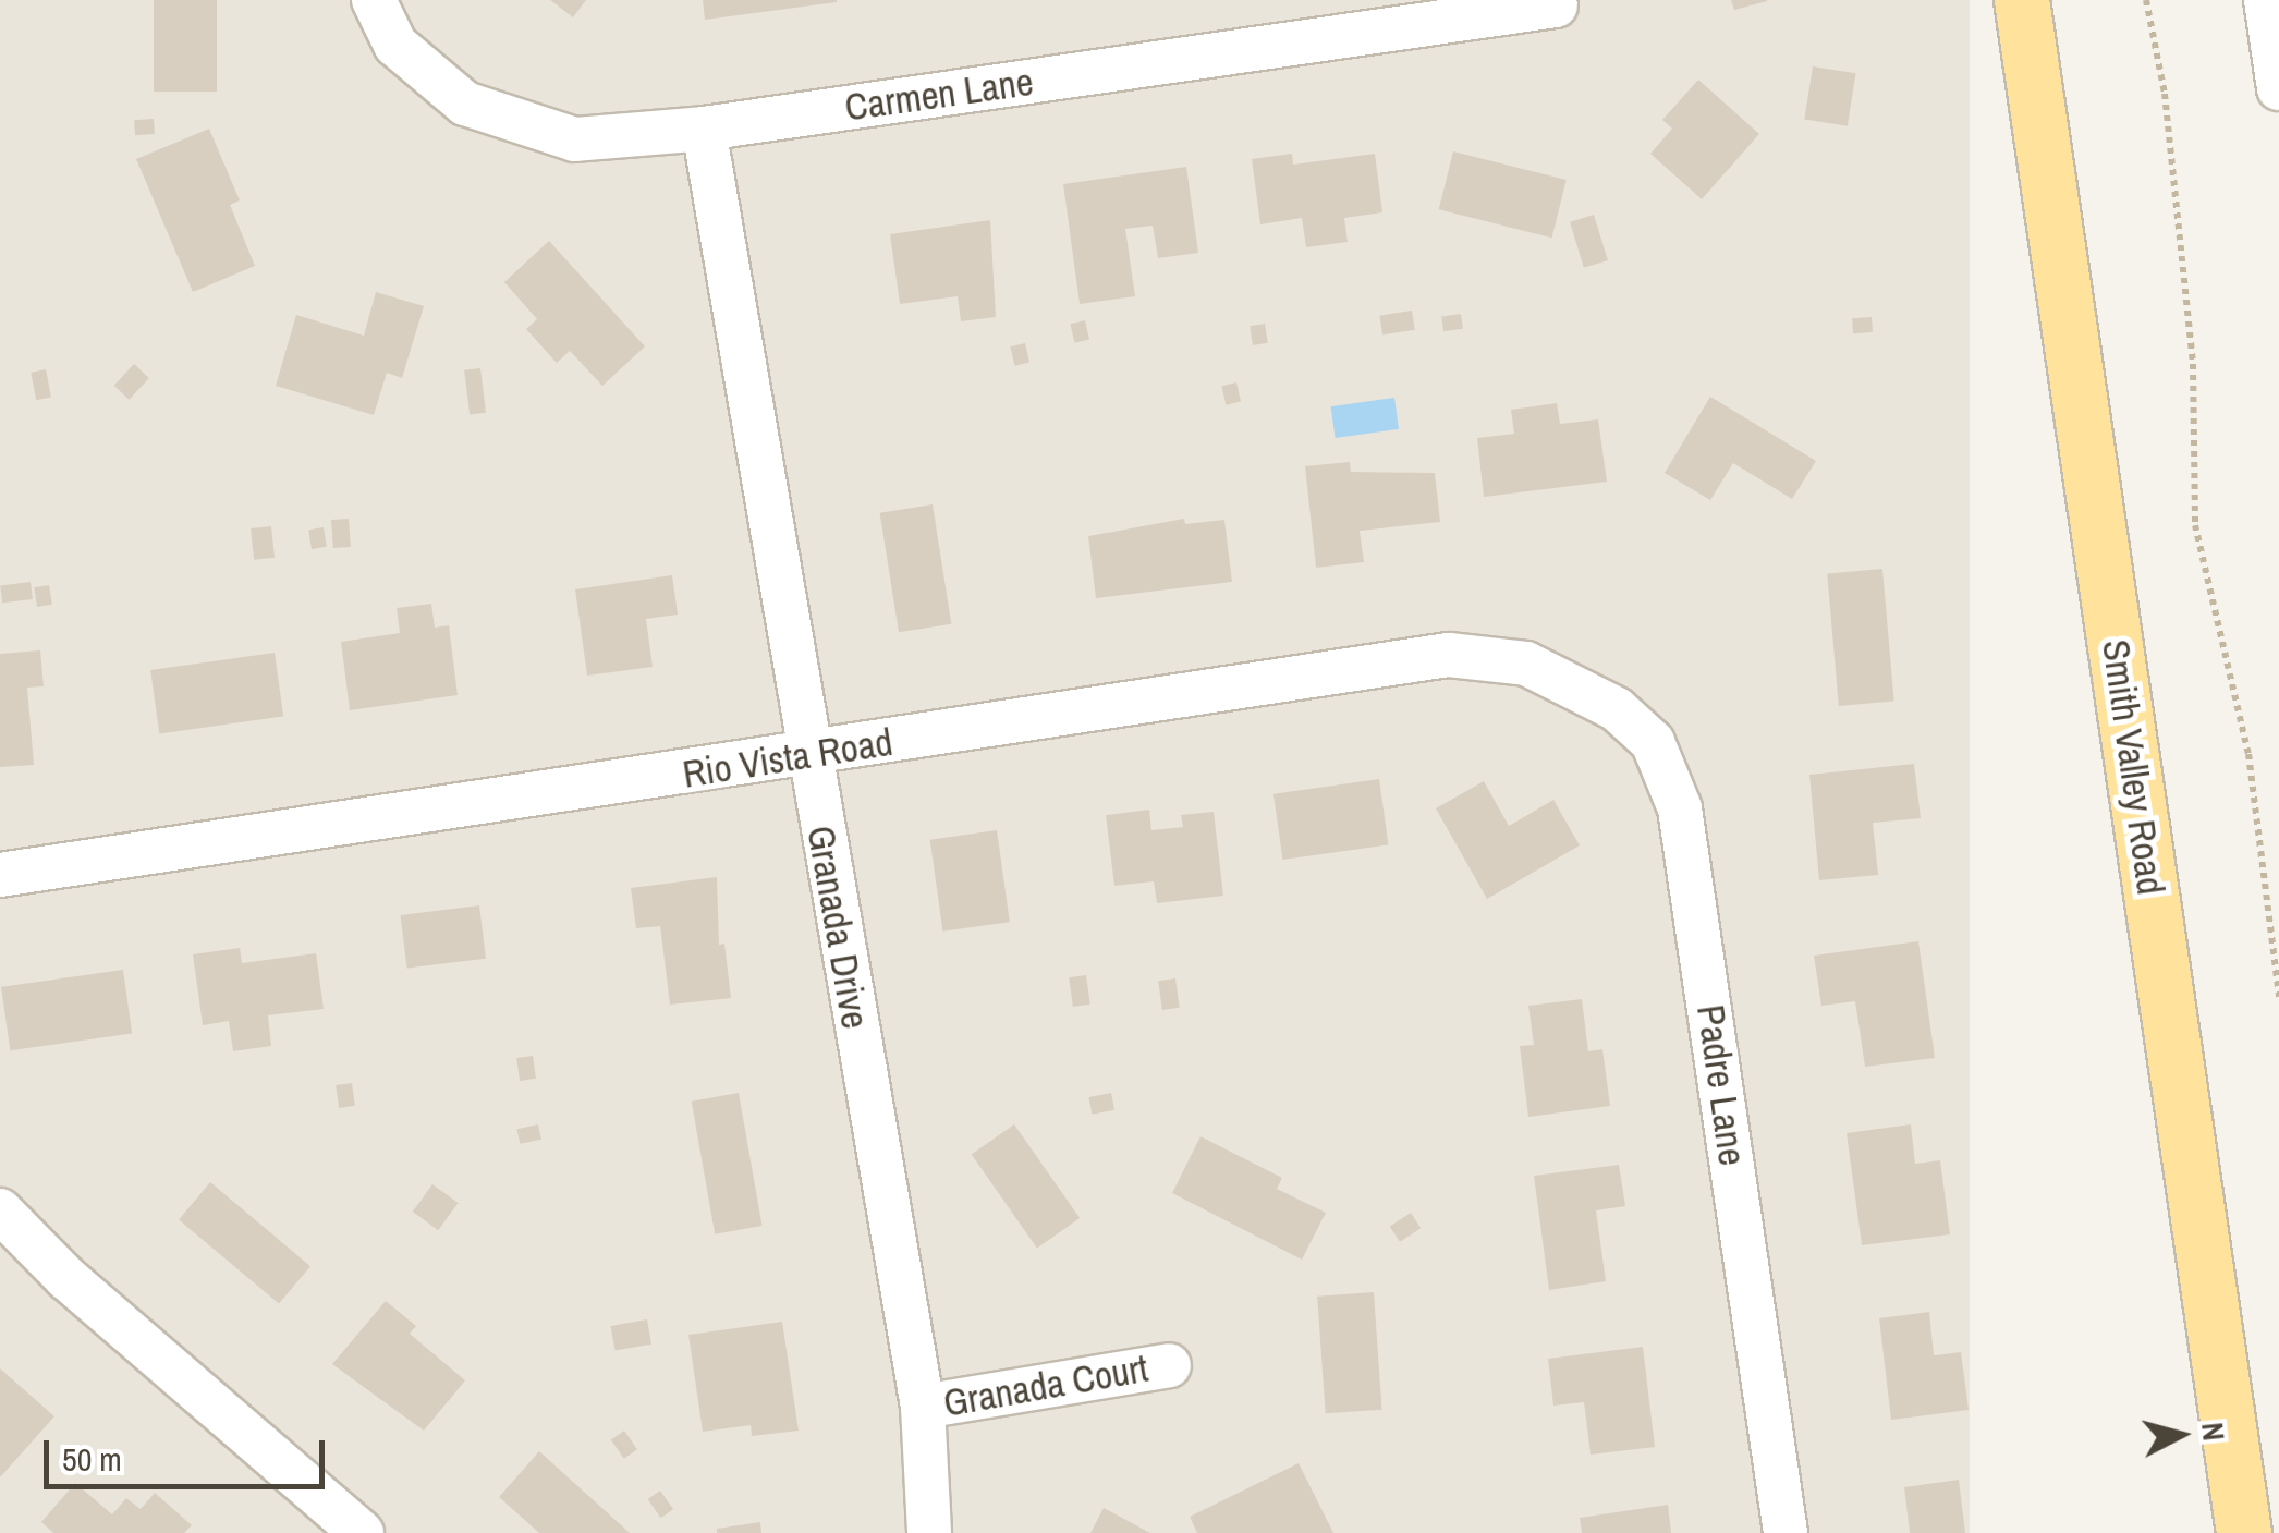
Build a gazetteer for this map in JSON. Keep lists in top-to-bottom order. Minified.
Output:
{"streets":{"main road":["Smith Valley Road"],"street":["Carmen Lane","Rio Vista Road","Granada Drive","Padre Lane","Granada Court"]},"crossings":[["Carmen Lane","Granada Drive"],["Rio Vista Road","Granada Drive"],["Rio Vista Road","Padre Lane"],["Granada Drive","Granada Court"]],"scale_bar":"50 m","north":"right"}
